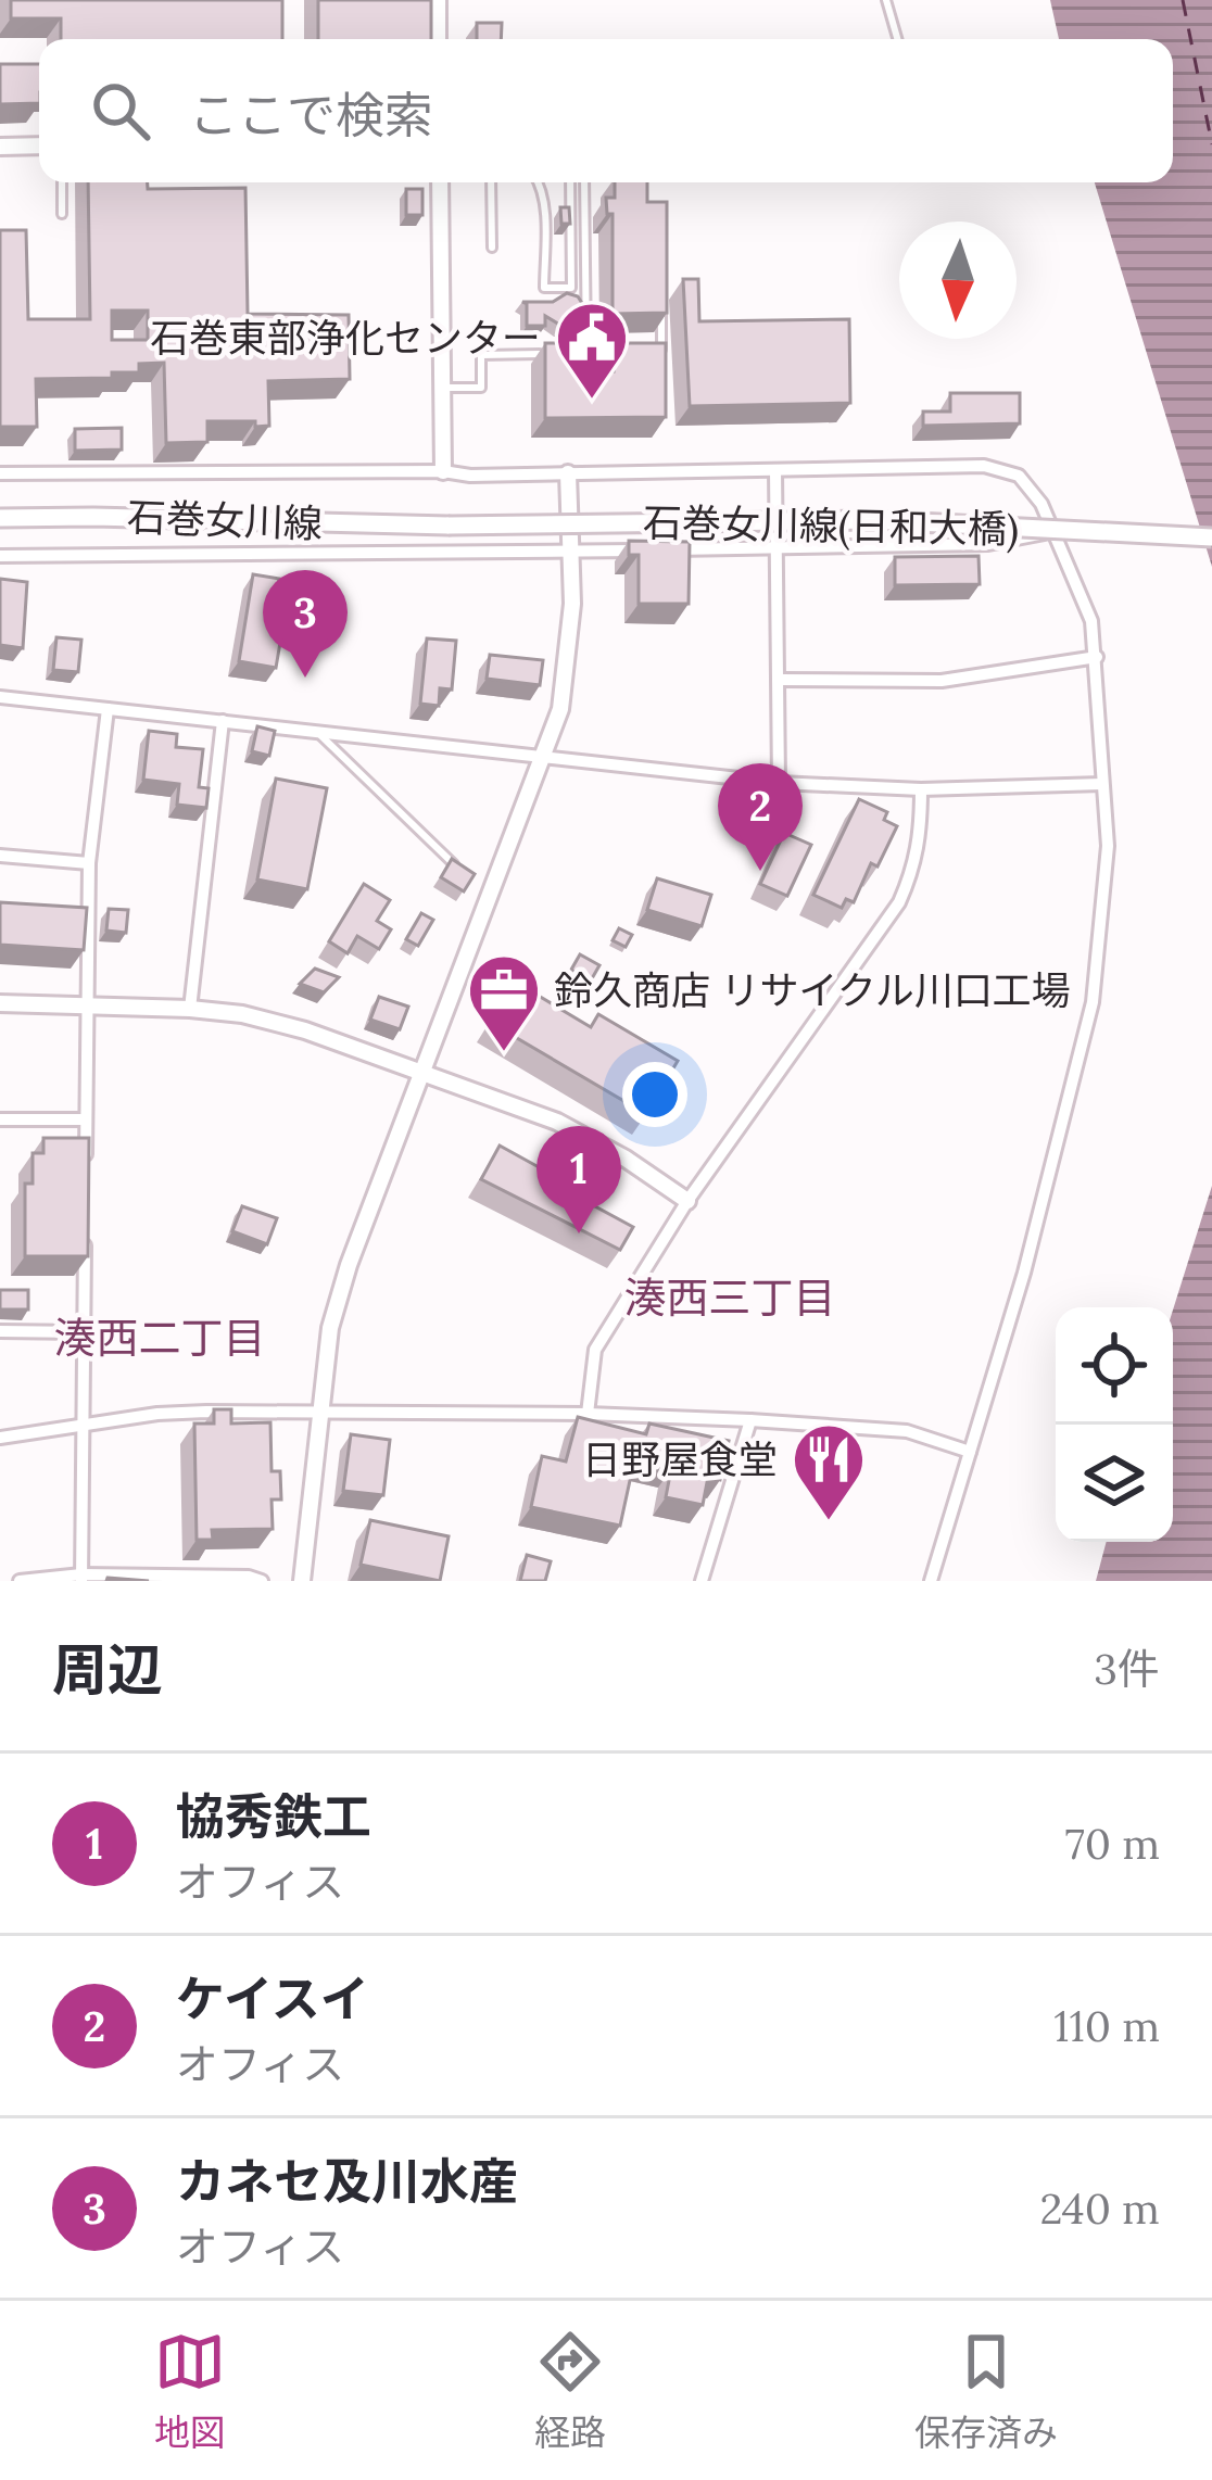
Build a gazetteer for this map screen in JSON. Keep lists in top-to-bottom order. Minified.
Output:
{"streets":{"main road":["石巻女川線","石巻女川線(日和大橋)"]},"crossings":[["石巻女川線","石巻女川線(日和大橋)"]],"districts":["湊西三丁目","湊西二丁目"],"places":{"public building":["石巻東部浄化センター"],"office":["鈴久商店 リサイクル川口工場"],"restaurant":["日野屋食堂"]},"north":"bottom","page":{"search":"ここで検索","pins":["3","2","1"],"heading":["周辺","3件"],"list":[{"mark":"1","name":"協秀鉄工","note":"オフィス","value":"70 m"},{"mark":"2","name":"ケイスイ","note":"オフィス","value":"110 m"},{"mark":"3","name":"カネセ及川水産","note":"オフィス","value":"240 m"}],"nav":["地図","経路","保存済み"]}}
